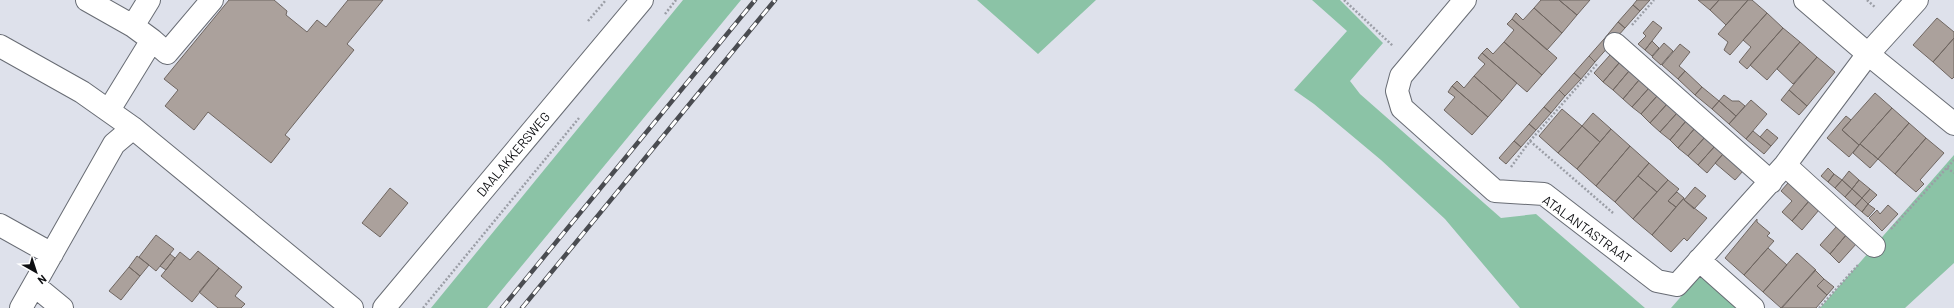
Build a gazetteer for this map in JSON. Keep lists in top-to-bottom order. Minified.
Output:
{"streets":{"street":["DAALAKKERSWEG","ATALANTASTRAAT"]},"north":"bottom right"}
